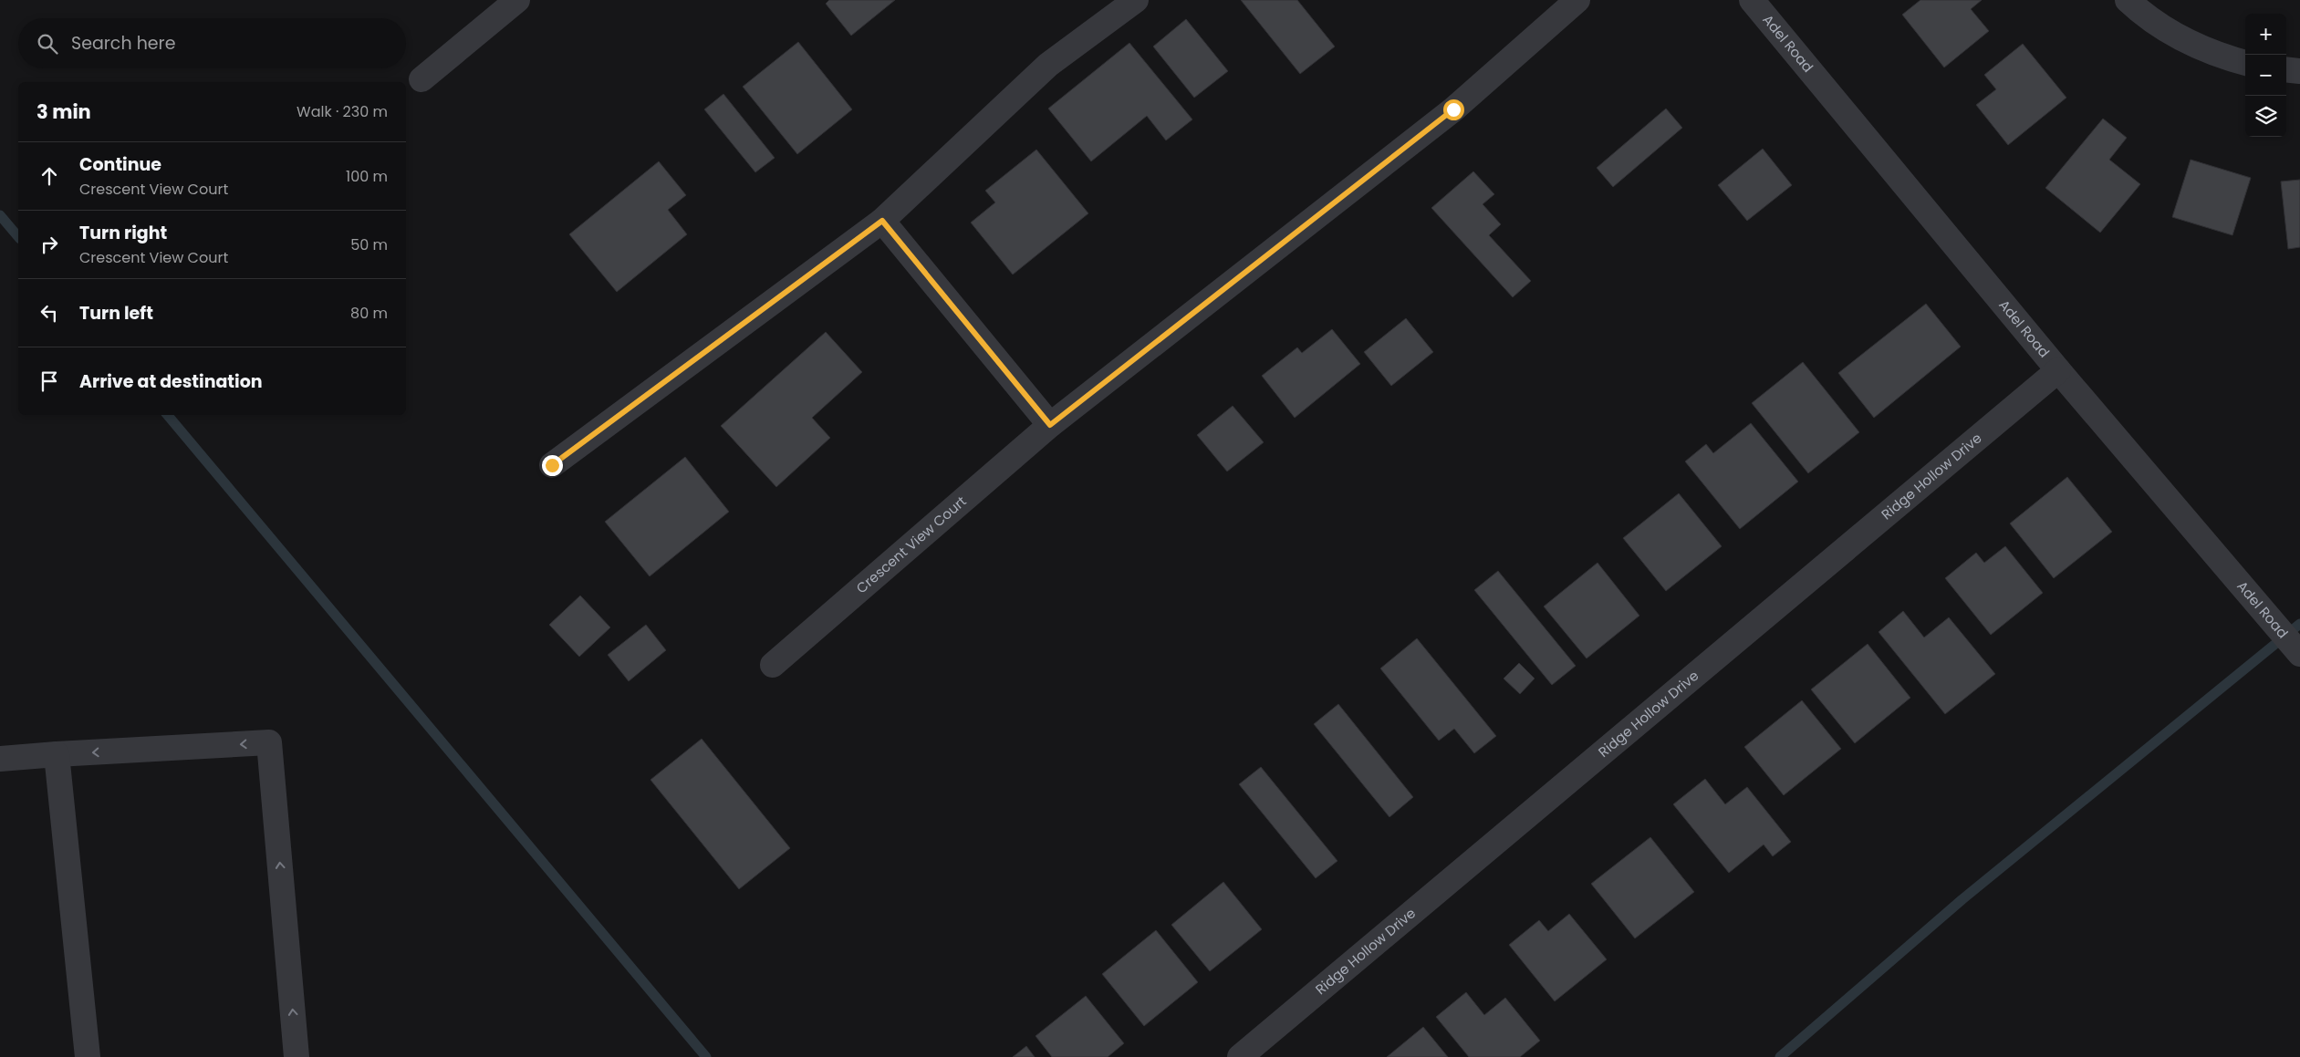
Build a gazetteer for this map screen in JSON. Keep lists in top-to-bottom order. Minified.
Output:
{"streets":{"street":["Adel Road","Ridge Hollow Drive","Crescent View Court"]},"crossings":[["Adel Road","Ridge Hollow Drive"]],"page":{"map_buttons":["+","−"],"search":"Search here","heading":["3 min","Walk · 230 m"],"list":[["Continue","Crescent View Court","100 m"],["Turn right","Crescent View Court","50 m"],["Turn left","80 m"],"Arrive at destination"]}}
